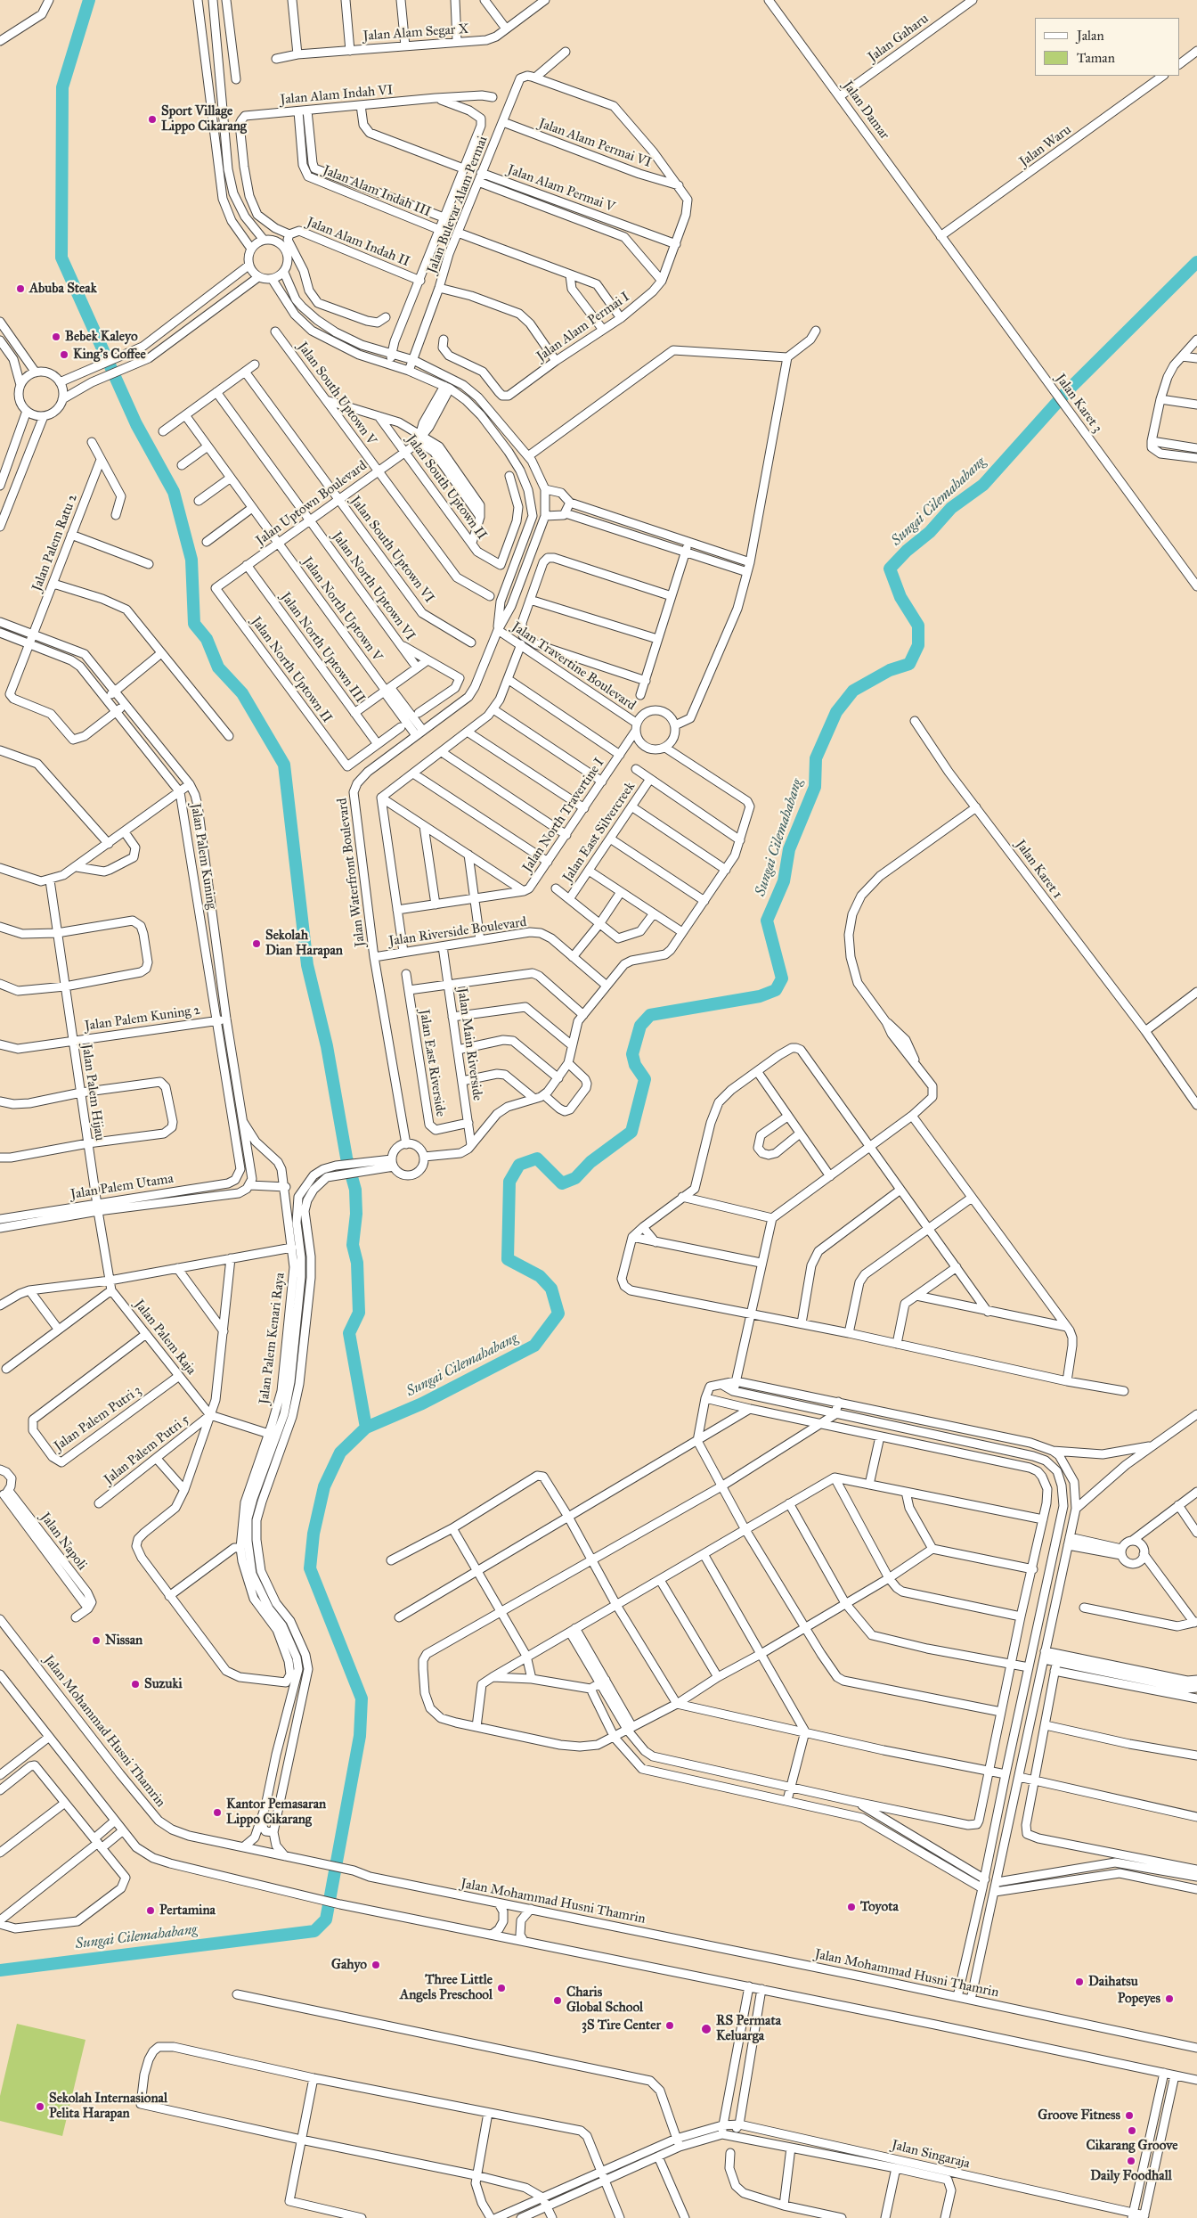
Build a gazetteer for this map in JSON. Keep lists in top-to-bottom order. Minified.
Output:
{"streets":{"street":["Jalan Alam Segar X","Jalan Gaharu","Jalan Alam Indah VI","Jalan Damar","Jalan Alam Permai VI","Jalan Waru","Jalan Alam Permai V","Jalan Alam Indah III","Jalan Bulevar Alam Permai","Jalan Alam Indah II","Jalan Alam Permai I","Jalan South Uptown V","Jalan Karet 3","Jalan South Uptown II","Jalan Uptown Boulevard","Jalan Palem Ratu 2","Jalan South Uptown VI","Jalan North Uptown VI","Jalan North Uptown V","Jalan North Uptown III","Jalan Travertine Boulevard","Jalan North Uptown II","Jalan North Travertine I","Jalan East Silvercreek","Jalan Palem Kuning","Jalan Karet 1","Jalan Waterfront Boulevard","Jalan Riverside Boulevard","Jalan Palem Kuning 2","Jalan Main Riverside","Jalan East Riverside","Jalan Palem Hijau","Jalan Palem Utama","Jalan Palem Raja","Jalan Palem Kenari Raya","Jalan Palem Putri 3","Jalan Palem Putri 5","Jalan Napoli","Jalan Mohammad Husni Thamrin","Jalan Singaraja"]},"crossings":[["Jalan Gaharu","Jalan Damar"],["Jalan Alam Indah VI","Jalan Alam Indah III"],["Jalan Alam Indah VI","Jalan Alam Indah II"],["Jalan Damar","Jalan Waru"],["Jalan Damar","Jalan Karet 3"],["Jalan Alam Permai VI","Jalan Bulevar Alam Permai"],["Jalan Alam Permai VI","Jalan Alam Permai I"],["Jalan Waru","Jalan Karet 3"],["Jalan Alam Permai V","Jalan Bulevar Alam Permai"],["Jalan Alam Permai V","Jalan Alam Permai I"],["Jalan Bulevar Alam Permai","Jalan Alam Permai I"],["Jalan South Uptown V","Jalan Uptown Boulevard"],["Jalan South Uptown II","Jalan Uptown Boulevard"],["Jalan Uptown Boulevard","Jalan South Uptown VI"],["Jalan Uptown Boulevard","Jalan North Uptown VI"],["Jalan Uptown Boulevard","Jalan North Uptown V"],["Jalan Uptown Boulevard","Jalan North Uptown III"],["Jalan Uptown Boulevard","Jalan North Uptown II"],["Jalan Palem Ratu 2","Jalan Palem Kuning"],["Jalan North Uptown III","Jalan North Uptown II"],["Jalan Travertine Boulevard","Jalan North Travertine I"],["Jalan Travertine Boulevard","Jalan Waterfront Boulevard"],["Jalan Palem Kuning","Jalan Palem Kuning 2"],["Jalan Palem Kuning","Jalan Palem Utama"],["Jalan Palem Kuning","Jalan Palem Kenari Raya"],["Jalan Waterfront Boulevard","Jalan Riverside Boulevard"],["Jalan Riverside Boulevard","Jalan Main Riverside"],["Jalan Palem Kuning 2","Jalan Palem Hijau"],["Jalan Main Riverside","Jalan East Riverside"],["Jalan Palem Hijau","Jalan Palem Utama"],["Jalan Palem Hijau","Jalan Palem Raja"],["Jalan Palem Utama","Jalan Palem Raja"],["Jalan Palem Utama","Jalan Palem Kenari Raya"],["Jalan Palem Raja","Jalan Palem Putri 3"],["Jalan Palem Raja","Jalan Palem Putri 5"]],"water":["Sungai Cilemahabang"],"places":["Sport Village Lippo Cikarang","Abuba Steak","Bebek Kaleyo","King's Coffee","Sekolah Dian Harapan","Nissan","Suzuki","Kantor Pemasaran Lippo Cikarang","Toyota","Pertamina","Gahyo","Daihatsu","Three Little Angels Preschool","Popeyes","Charis Global School","3S Tire Center","RS Permata Keluarga","Sekolah Internasional Pelita Harapan","Groove Fitness","Cikarang Groove","Daily Foodhall"],"legend":["Jalan","Taman"]}
